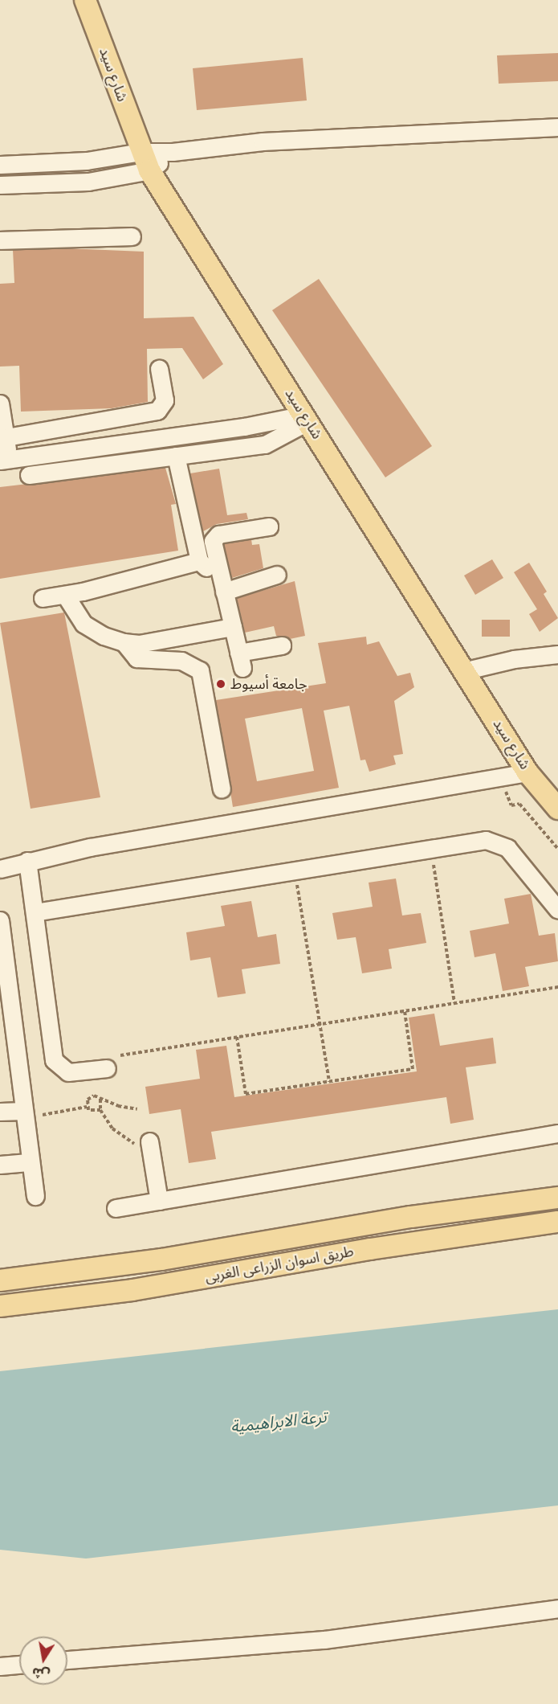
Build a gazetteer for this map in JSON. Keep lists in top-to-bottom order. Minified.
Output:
{"streets":{"main road":["شارع سيد","طريق اسوان الزراعى الغربى"]},"water":["ترعة الابراهيمية"],"places":["جامعة أسيوط"],"north":"bottom"}
